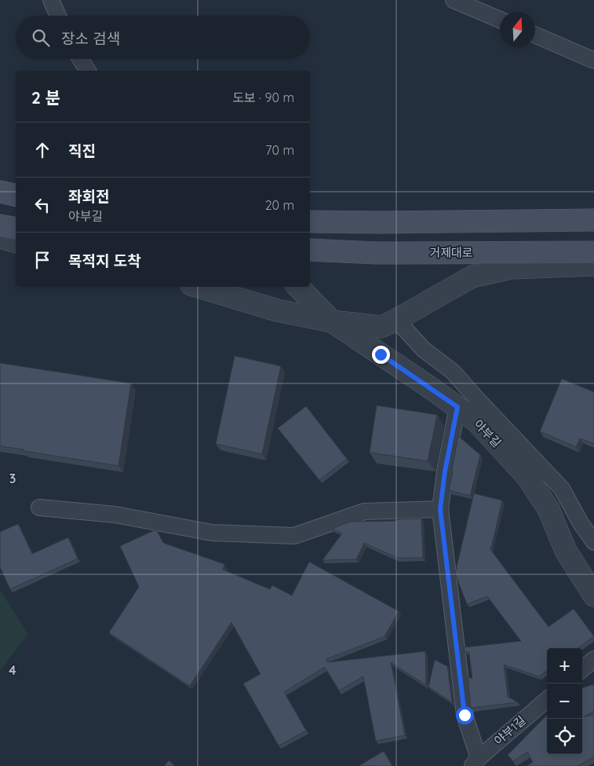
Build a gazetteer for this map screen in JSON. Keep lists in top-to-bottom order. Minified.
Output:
{"streets":{"main road":["거제대로"],"street":["야부길"],"lane":["야부1길"]},"north":"top","page":{"search":"장소 검색","heading":["2 분","도보 · 90 m"],"list":[["직진","70 m"],["좌회전","야부길","20 m"],"목적지 도착"],"map_buttons":["+","−"]},"grid":{"rows":["3","4"]}}
